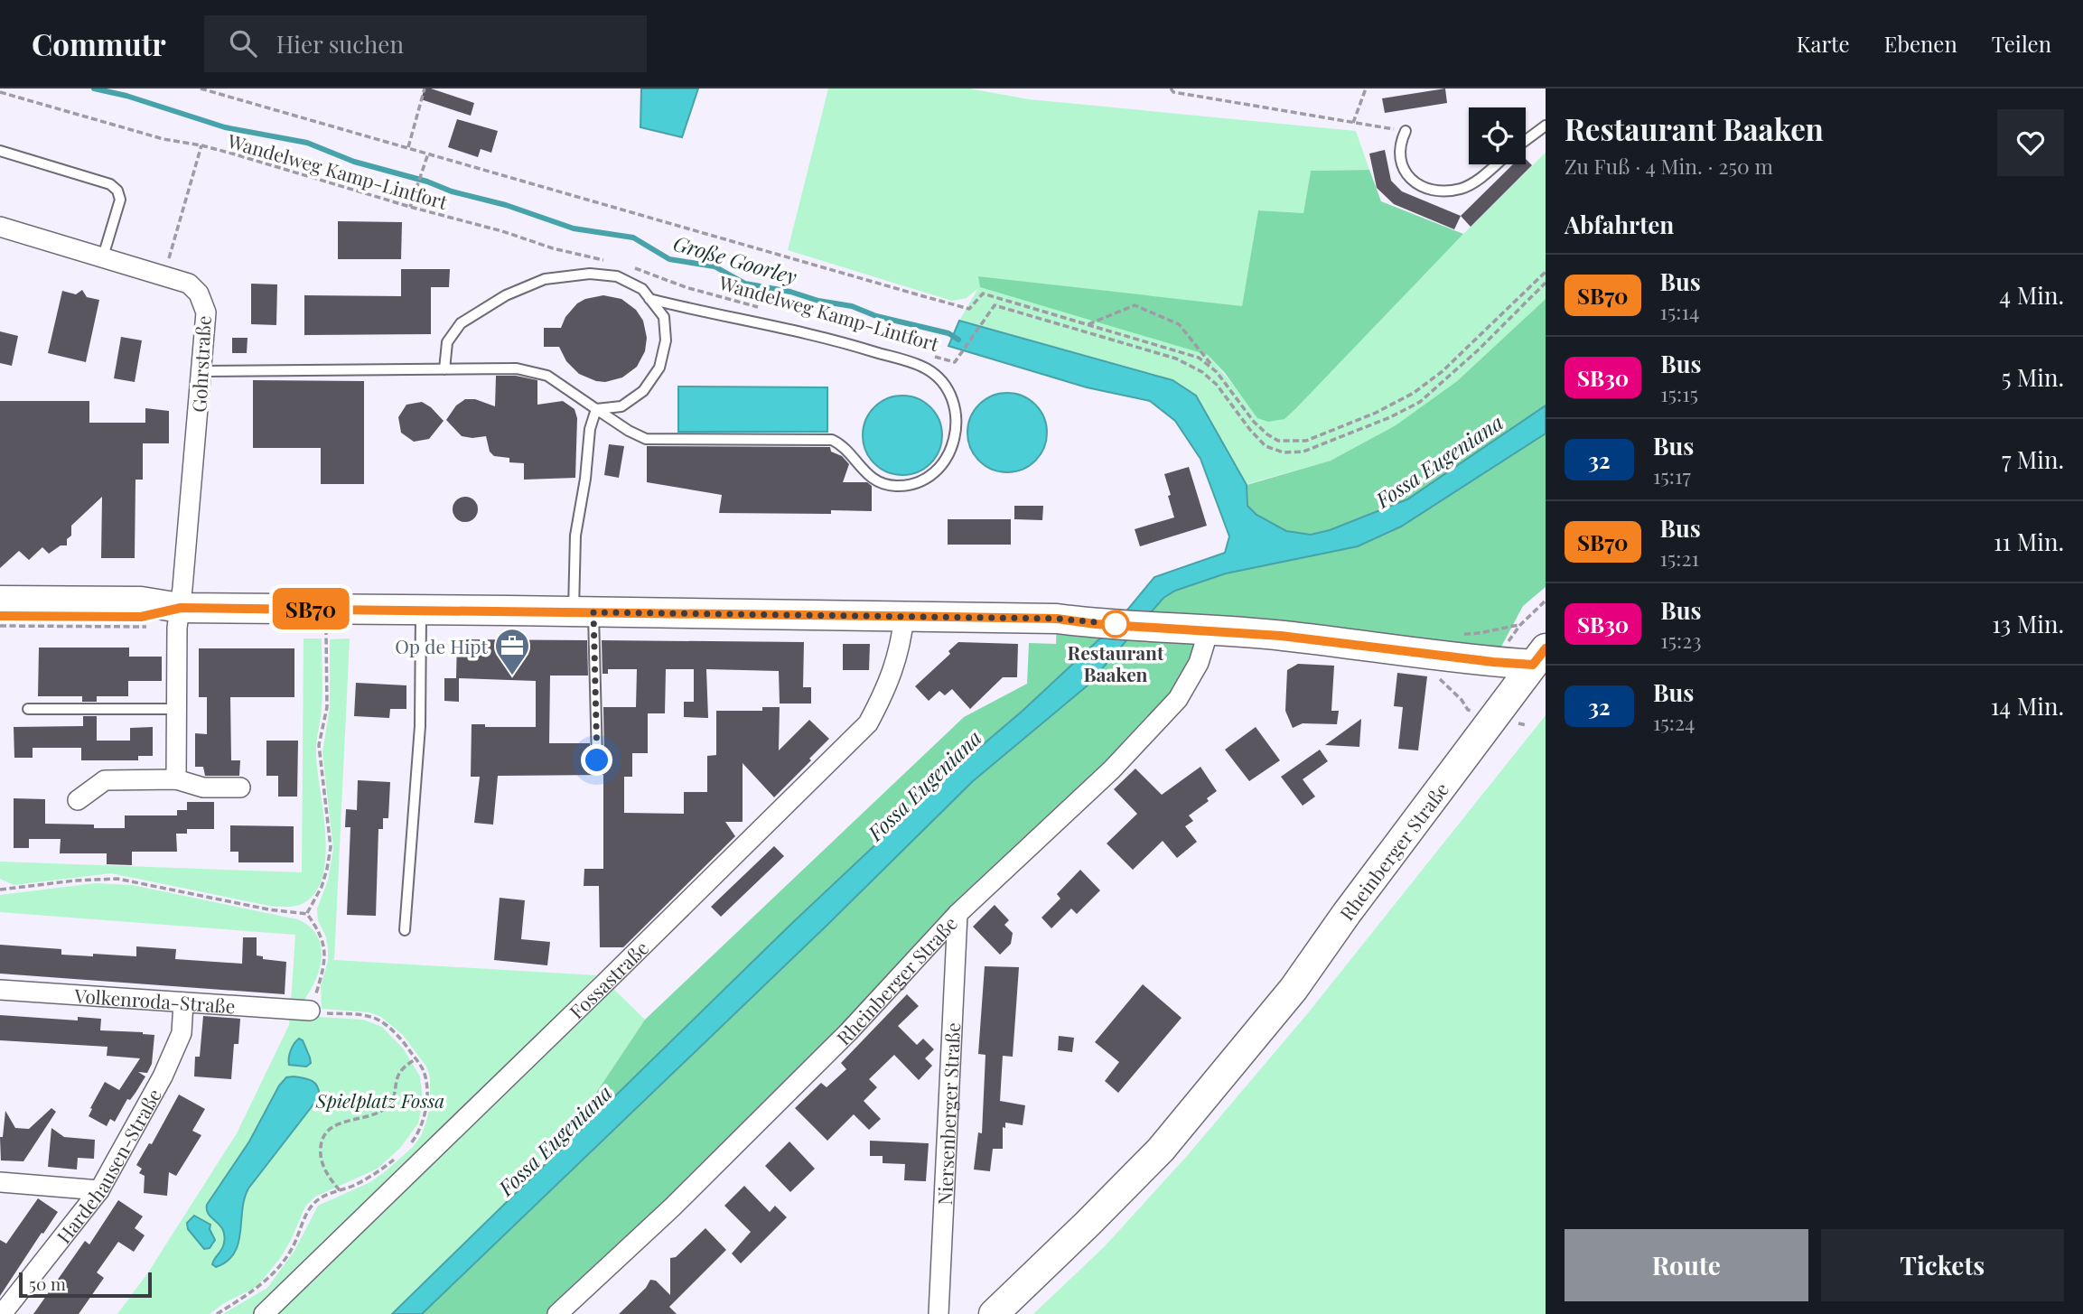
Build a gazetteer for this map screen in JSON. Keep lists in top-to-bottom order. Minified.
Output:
{"streets":{"main road":["Rheinberger Straße"],"street":["Gohrstraße","Fossastraße","Volkenroda-Straße","Niersenberger Straße","Hardehausen-Straße"],"path":["Wandelweg Kamp-Lintfort"]},"crossings":[["Rheinberger Straße","Niersenberger Straße"],["Volkenroda-Straße","Hardehausen-Straße"]],"water":["Große Goorley","Fossa Eugeniana"],"parks":["Spielplatz Fossa"],"places":{"other":["Restaurant Baaken"],"office":["Op de Hipt"]},"lines":["bus line SB70"],"scale_bar":"50 m","page":{"header":"Commutr","search":"Hier suchen","nav":["Karte","Ebenen","Teilen"],"on_map":"SB70","heading":[["Restaurant Baaken","Zu Fuß · 4 Min. · 250 m"],"Abfahrten"],"list":[{"mark":"SB70","name":"Bus","note":"15:14","value":"4 Min."},{"mark":"SB30","name":"Bus","note":"15:15","value":"5 Min."},{"mark":"32","name":"Bus","note":"15:17","value":"7 Min."},{"mark":"SB70","name":"Bus","note":"15:21","value":"11 Min."},{"mark":"SB30","name":"Bus","note":"15:23","value":"13 Min."},{"mark":"32","name":"Bus","note":"15:24","value":"14 Min."}],"buttons":["Route","Tickets"],"scale":"50 m"}}
